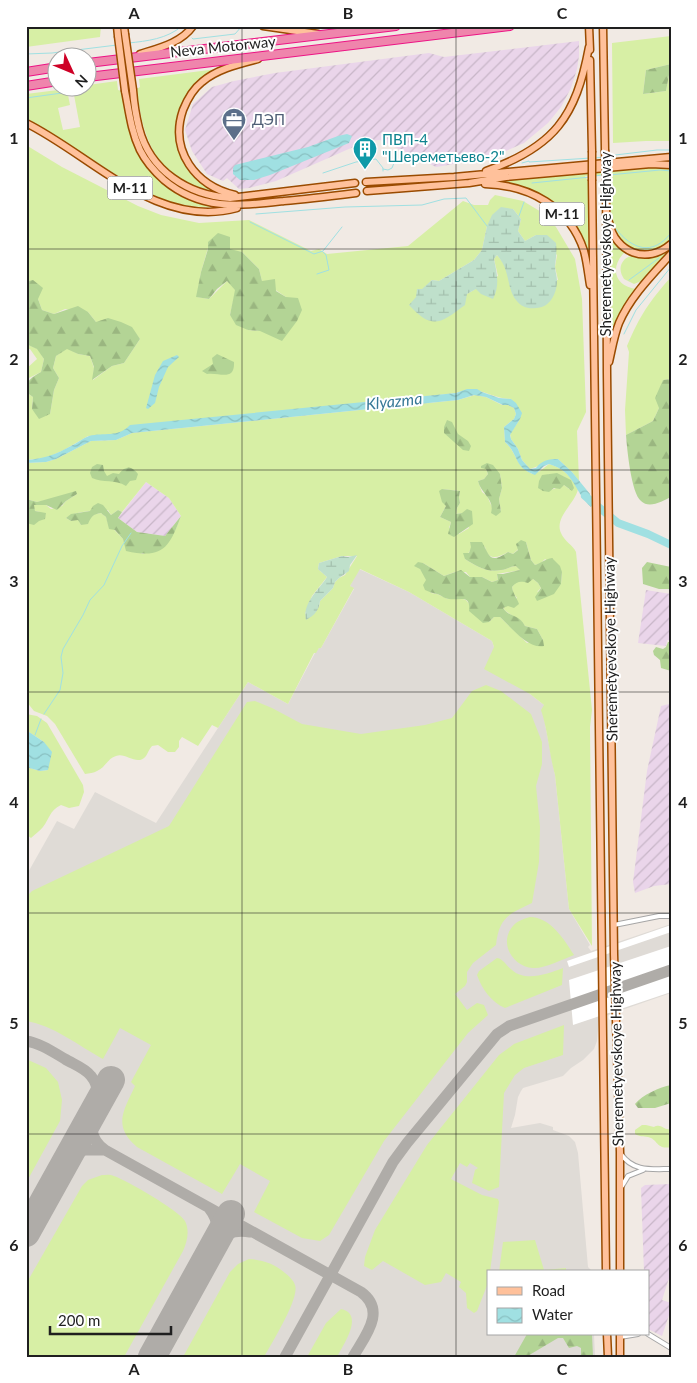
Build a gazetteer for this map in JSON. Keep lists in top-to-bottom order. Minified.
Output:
{"streets":{"highway":["Neva Motorway","М-11"],"main road":["Sheremetyevskoye Highway"]},"crossings":[["Neva Motorway","М-11"],["М-11","Sheremetyevskoye Highway"]],"water":["Klyazma"],"places":{"office":["ДЭП"],"building":["ПВП-4 \"Шереметьево-2\""]},"legend":["Road","Water"],"scale_bar":"200 m","north":"bottom right","grid":{"columns":["A","B","C"],"rows":["1","2","3","4","5","6"]}}
